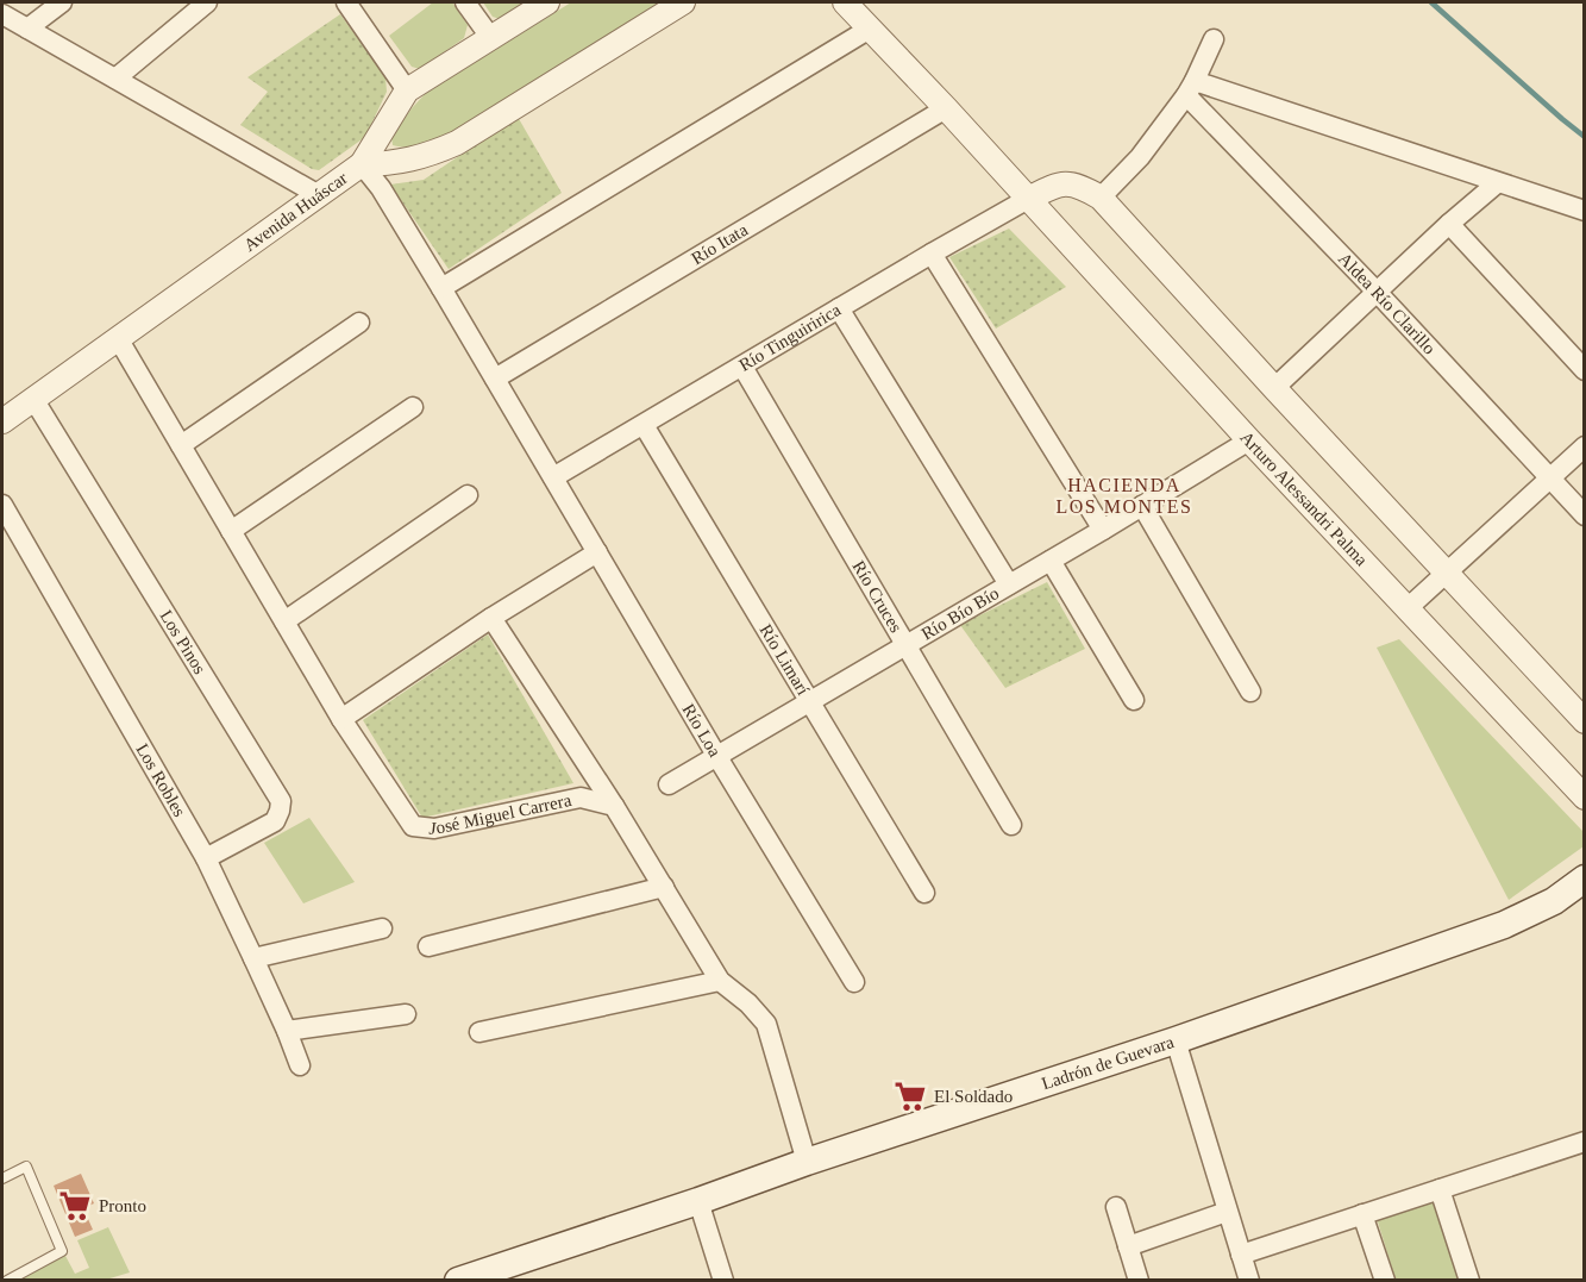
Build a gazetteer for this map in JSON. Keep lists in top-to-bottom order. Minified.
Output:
{"streets":{"main road":["Ladrón de Guevara"],"street":["Avenida Huáscar","Río Itata","Aldea Río Clarillo","Río Tinguiririca","Arturo Alessandri Palma","Río Cruces","Río Bío Bío","Los Pinos","Río Limarí","Río Loa","Los Robles","José Miguel Carrera"]},"crossings":[["Avenida Huáscar","Los Pinos"],["Avenida Huáscar","Río Loa"],["Avenida Huáscar","José Miguel Carrera"],["Río Itata","Arturo Alessandri Palma"],["Río Itata","Río Loa"],["Río Tinguiririca","Arturo Alessandri Palma"],["Río Tinguiririca","Río Cruces"],["Río Tinguiririca","Río Limarí"],["Río Tinguiririca","Río Loa"],["Arturo Alessandri Palma","Río Bío Bío"],["Río Cruces","Río Bío Bío"],["Río Bío Bío","Río Limarí"],["Río Bío Bío","Río Loa"],["Los Pinos","Los Robles"]],"districts":["HACIENDA LOS MONTES"],"places":{"supermarket":["El Soldado","Pronto"]}}
